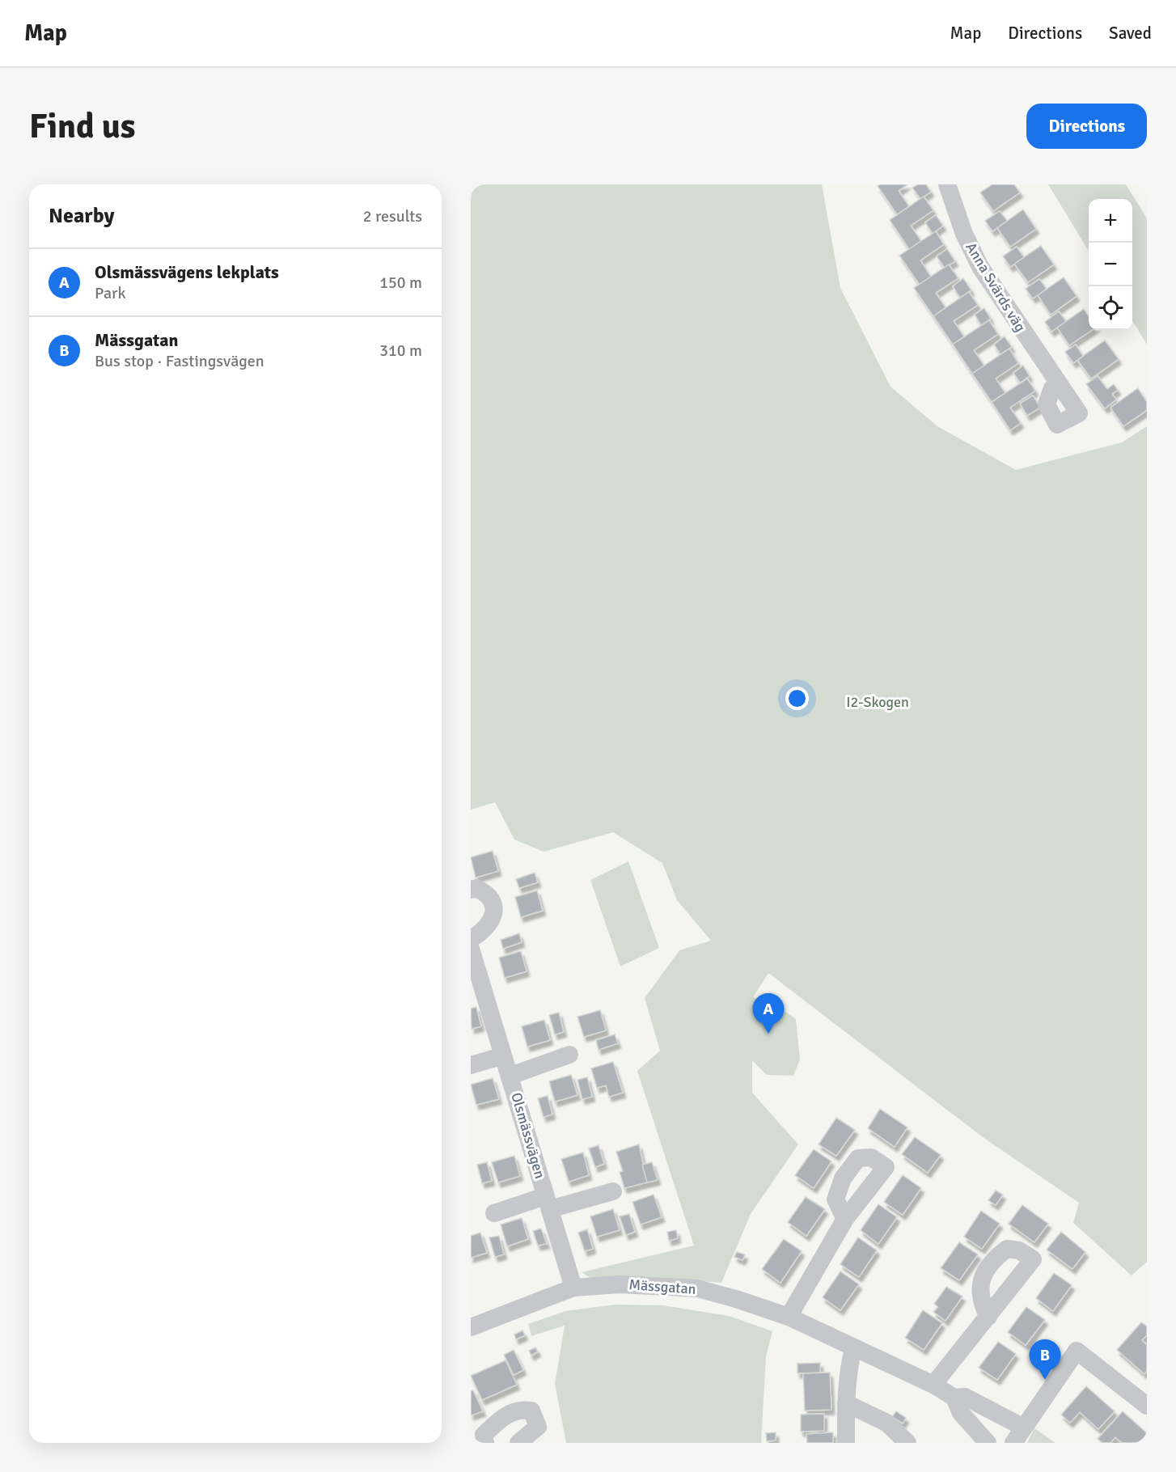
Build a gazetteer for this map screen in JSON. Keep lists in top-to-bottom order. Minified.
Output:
{"streets":{"street":["Anna Svärds väg","Olsmässvägen","Mässgatan"]},"crossings":[["Olsmässvägen","Mässgatan"]],"parks":["I2-Skogen"],"page":{"header":"Map","nav":["Map","Directions","Saved"],"buttons":"Directions","title":"Find us","heading":["Nearby","2 results"],"map_buttons":["+","−"],"list":[{"mark":"A","name":"Olsmässvägens lekplats","note":"Park","value":"150 m"},{"mark":"B","name":"Mässgatan","note":"Bus stop · Fastingsvägen","value":"310 m"}],"pins":["A","B"]}}
